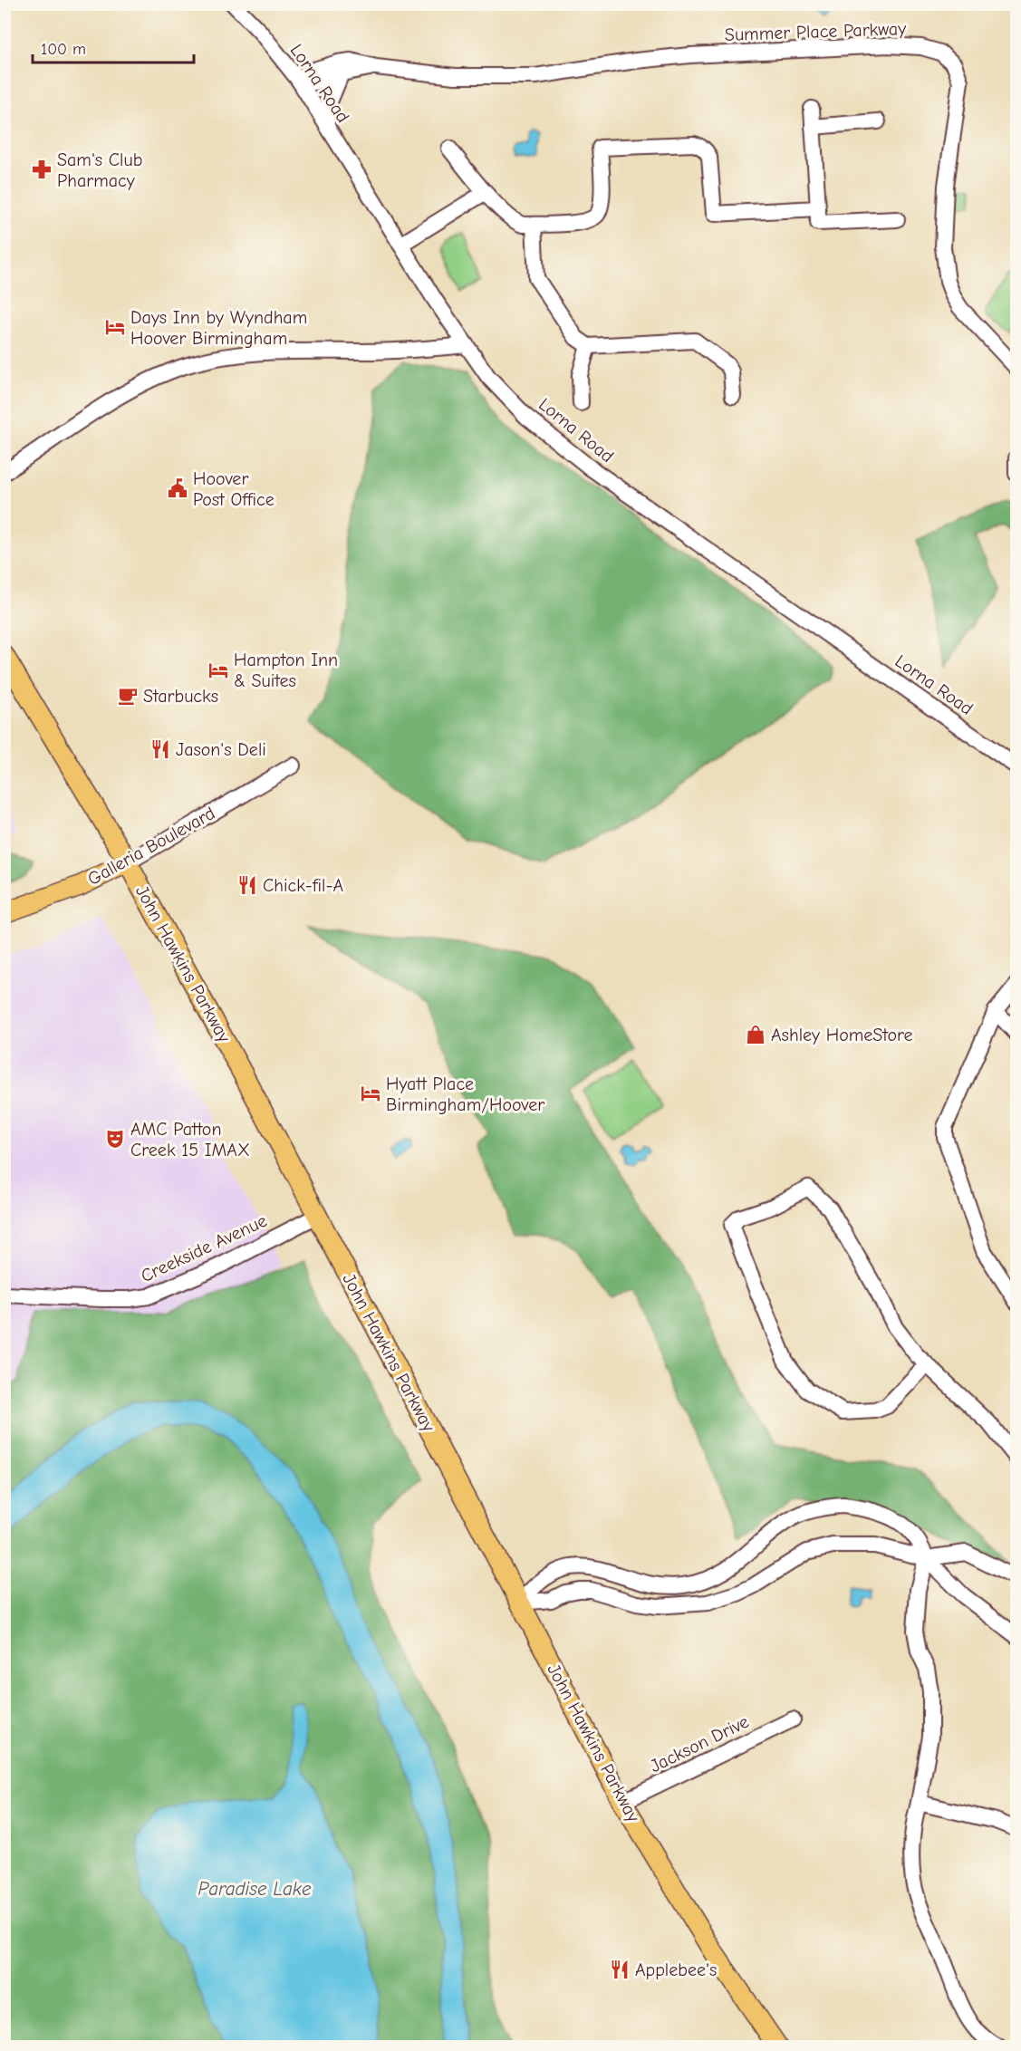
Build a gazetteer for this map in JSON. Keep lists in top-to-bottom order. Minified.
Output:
{"streets":{"main road":["Galleria Boulevard","John Hawkins Parkway"],"street":["Summer Place Parkway","Lorna Road","Creekside Avenue","Jackson Drive"]},"crossings":[["Summer Place Parkway","Lorna Road"],["Galleria Boulevard","John Hawkins Parkway"],["John Hawkins Parkway","Creekside Avenue"],["John Hawkins Parkway","Jackson Drive"]],"water":["Paradise Lake"],"places":{"pharmacy":["Sam's Club Pharmacy"],"hotel":["Days Inn by Wyndham Hoover Birmingham","Hampton Inn & Suites","Hyatt Place Birmingham/Hoover"],"public building":["Hoover Post Office"],"cafe":["Starbucks"],"restaurant":["Jason's Deli","Chick-fil-A","Applebee's"],"shop":["Ashley HomeStore"],"theatre":["AMC Patton Creek 15 IMAX"]},"scale_bar":"100 m"}
